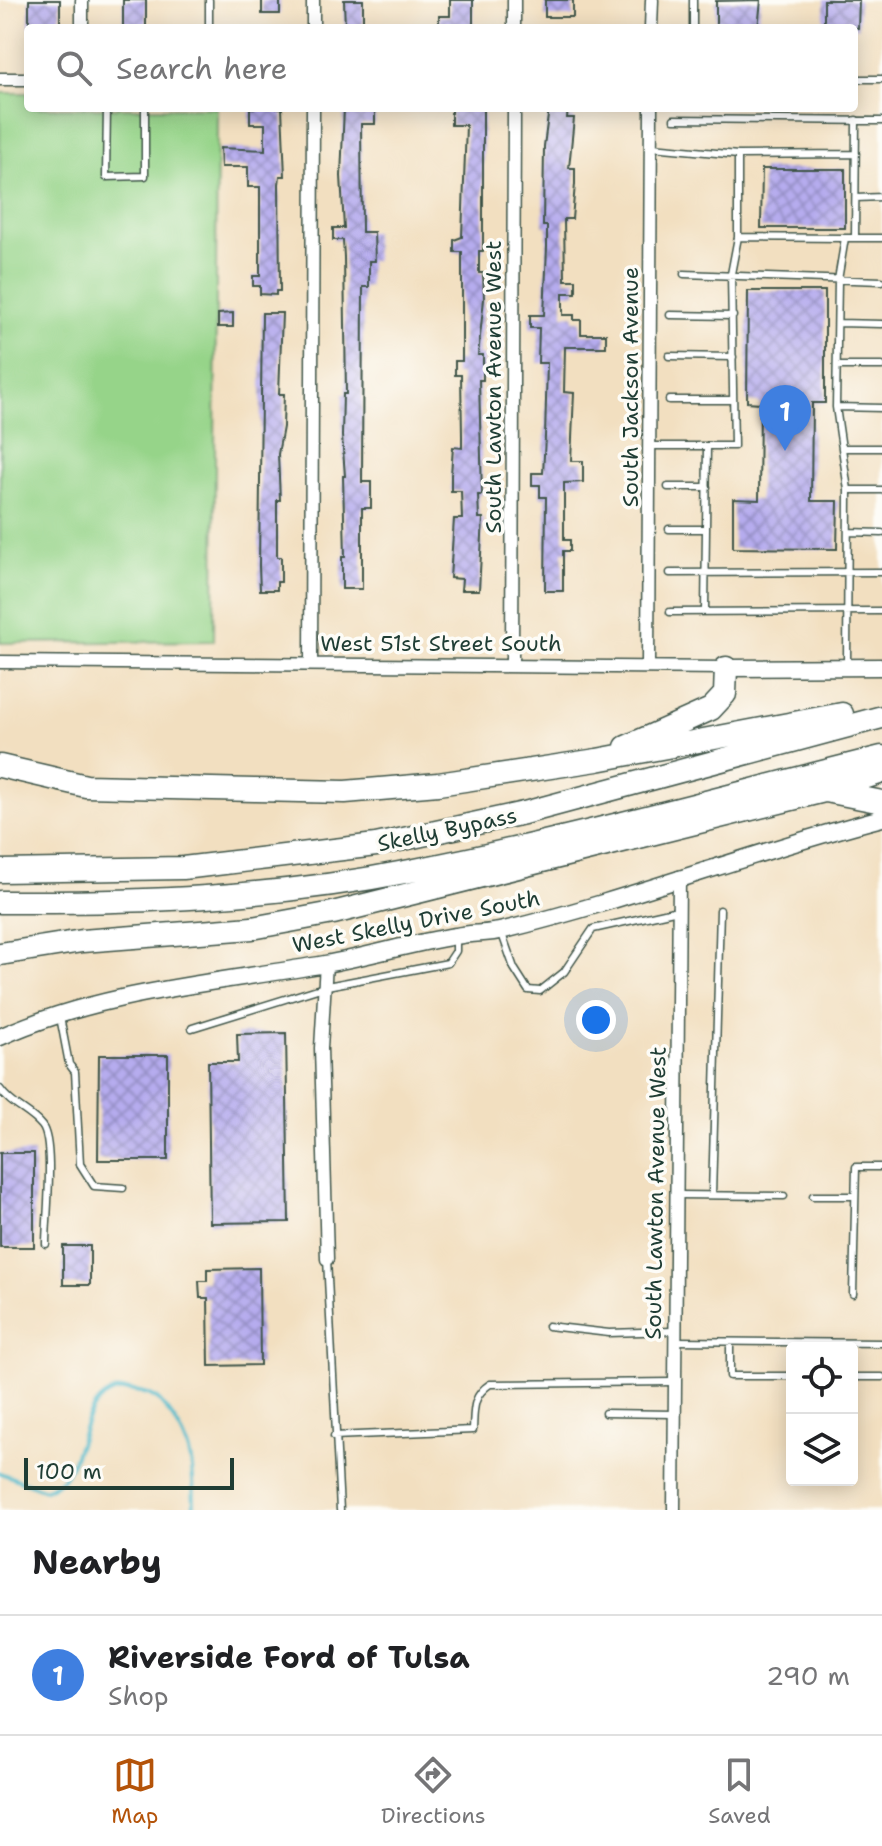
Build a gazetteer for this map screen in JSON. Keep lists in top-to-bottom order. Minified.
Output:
{"streets":{"highway":["Skelly Bypass"],"street":["South Lawton Avenue West","South Jackson Avenue","West 51st Street South","West Skelly Drive South"]},"crossings":[["South Lawton Avenue West","West 51st Street South"],["South Lawton Avenue West","West Skelly Drive South"],["South Jackson Avenue","West 51st Street South"]],"scale_bar":"100 m","page":{"search":"Search here","pins":"1","scale":"100 m","heading":"Nearby","list":[{"mark":"1","name":"Riverside Ford of Tulsa","note":"Shop","value":"290 m"}],"nav":["Map","Directions","Saved"]}}
